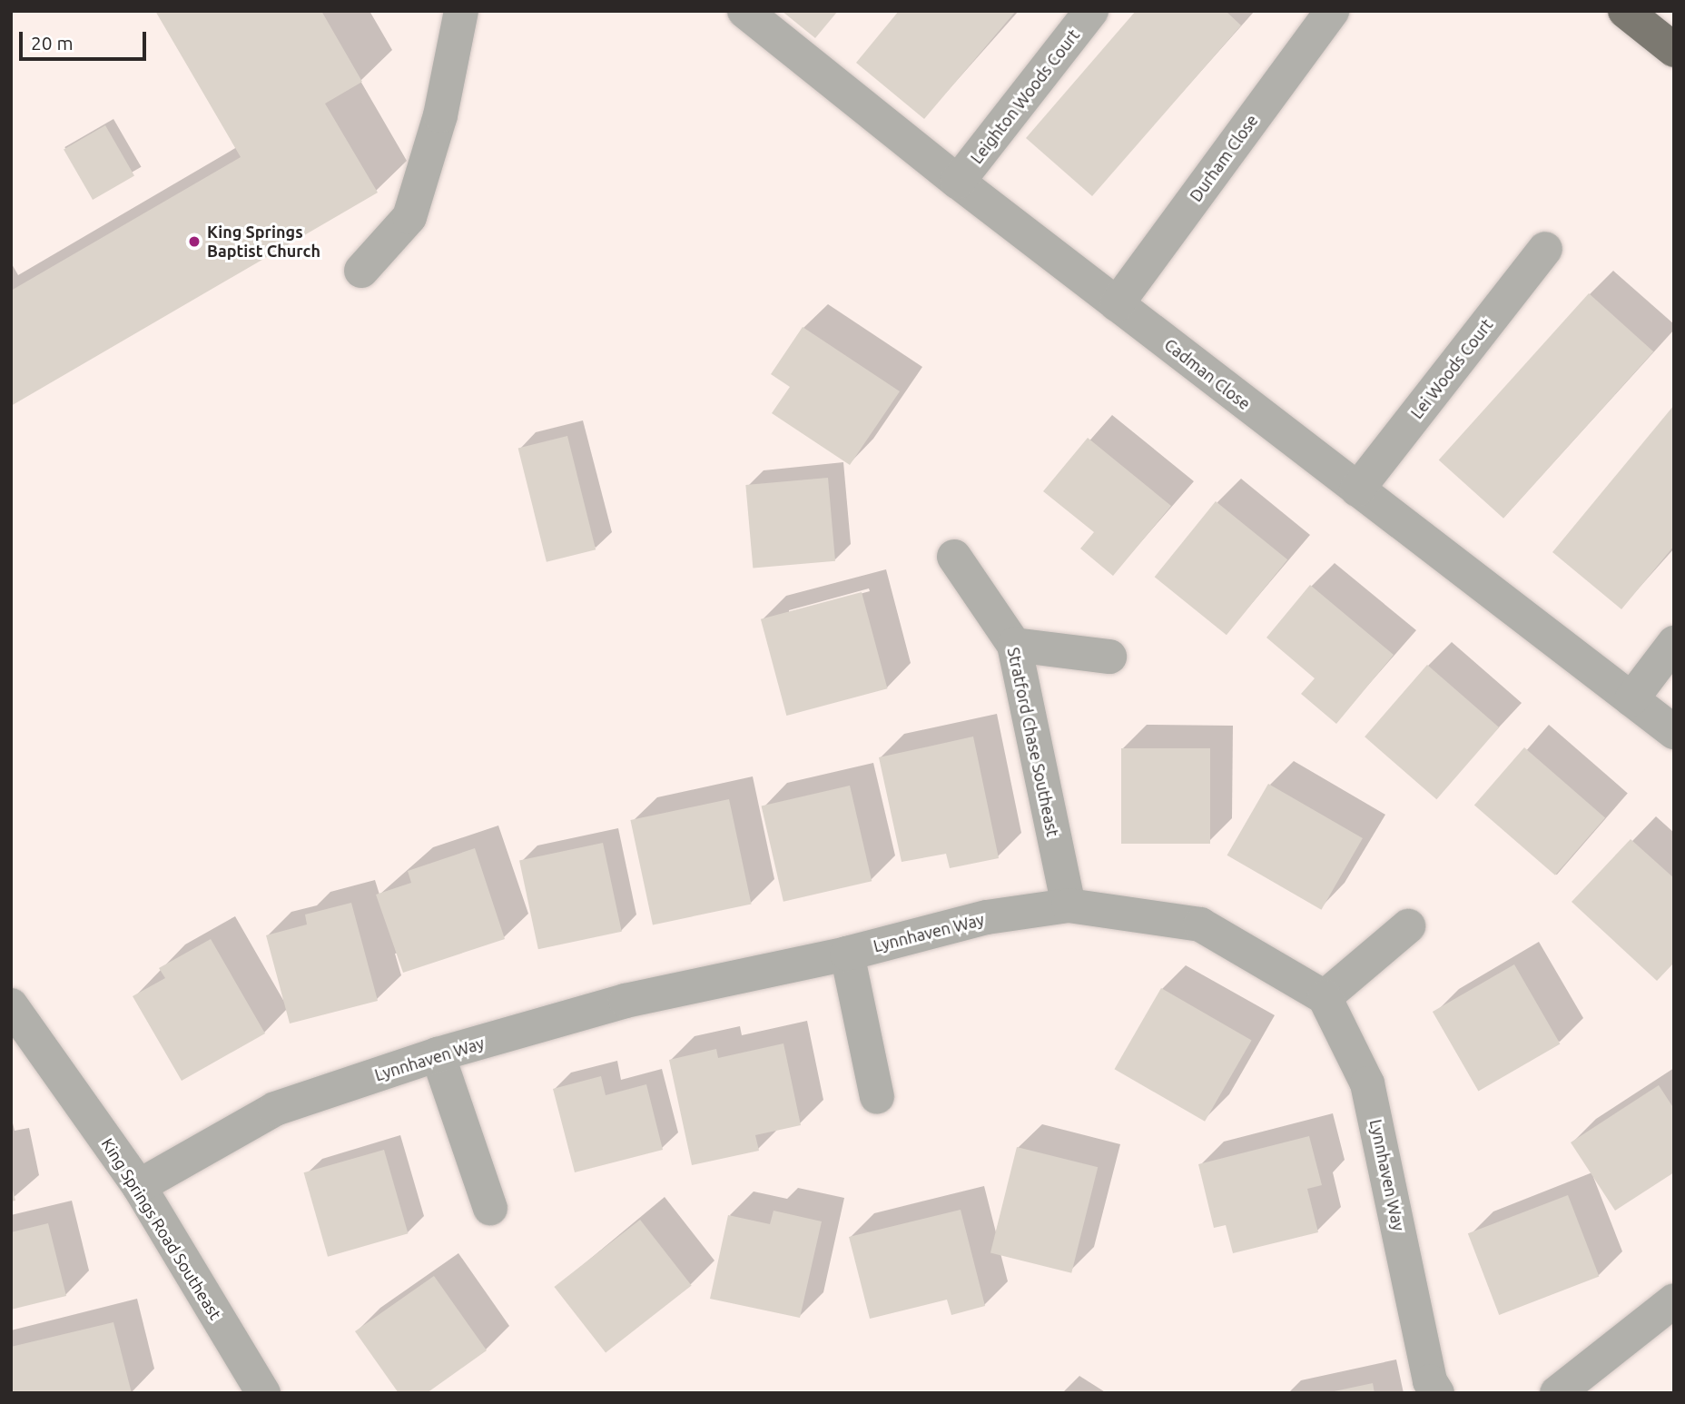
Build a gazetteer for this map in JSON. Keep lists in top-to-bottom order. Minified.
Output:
{"streets":{"street":["Leighton Woods Court","Durham Close","Lei Woods Court","Cadman Close","Stratford Chase Southeast","Lynnhaven Way","King Springs Road Southeast"]},"crossings":[["Leighton Woods Court","Cadman Close"],["Durham Close","Cadman Close"],["Lei Woods Court","Cadman Close"],["Stratford Chase Southeast","Lynnhaven Way"],["Lynnhaven Way","King Springs Road Southeast"]],"places":["King Springs Baptist Church"],"scale_bar":"20 m"}
